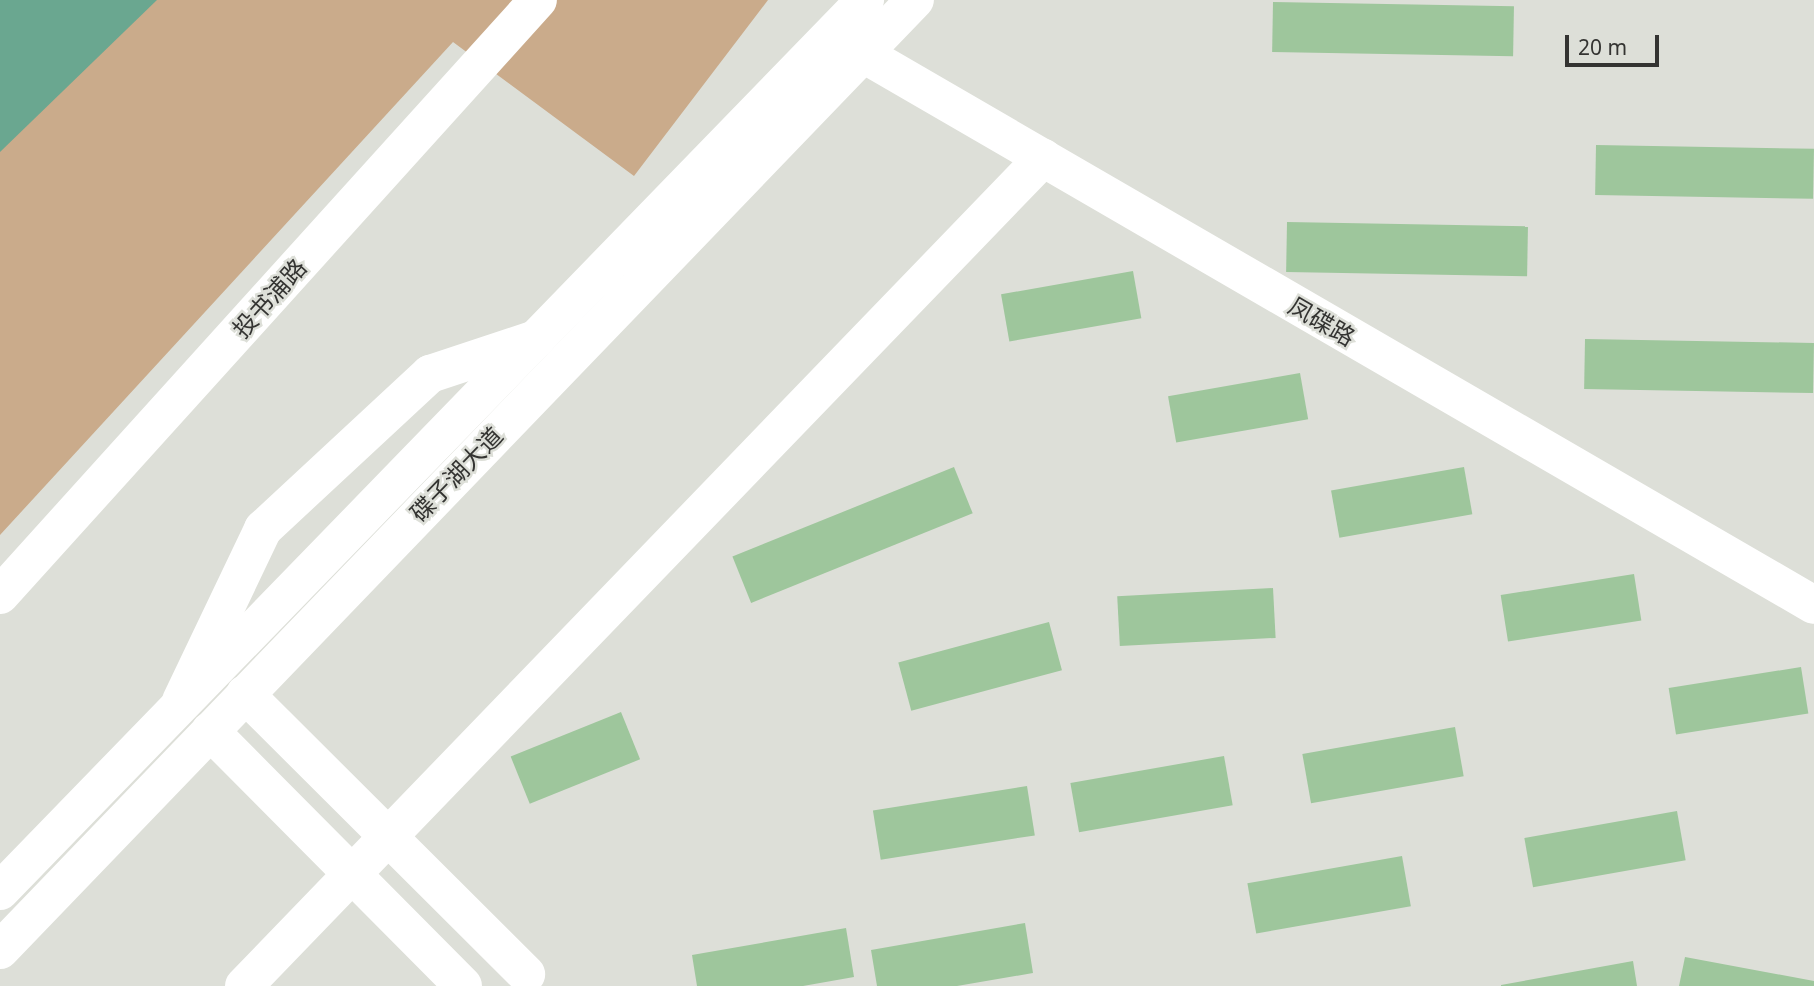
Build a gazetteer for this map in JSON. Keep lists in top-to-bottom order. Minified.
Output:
{"streets":{"street":["投书浦路","凤碟路","碟子湖大道"]},"crossings":[["凤碟路","碟子湖大道"]],"scale_bar":"20 m"}
